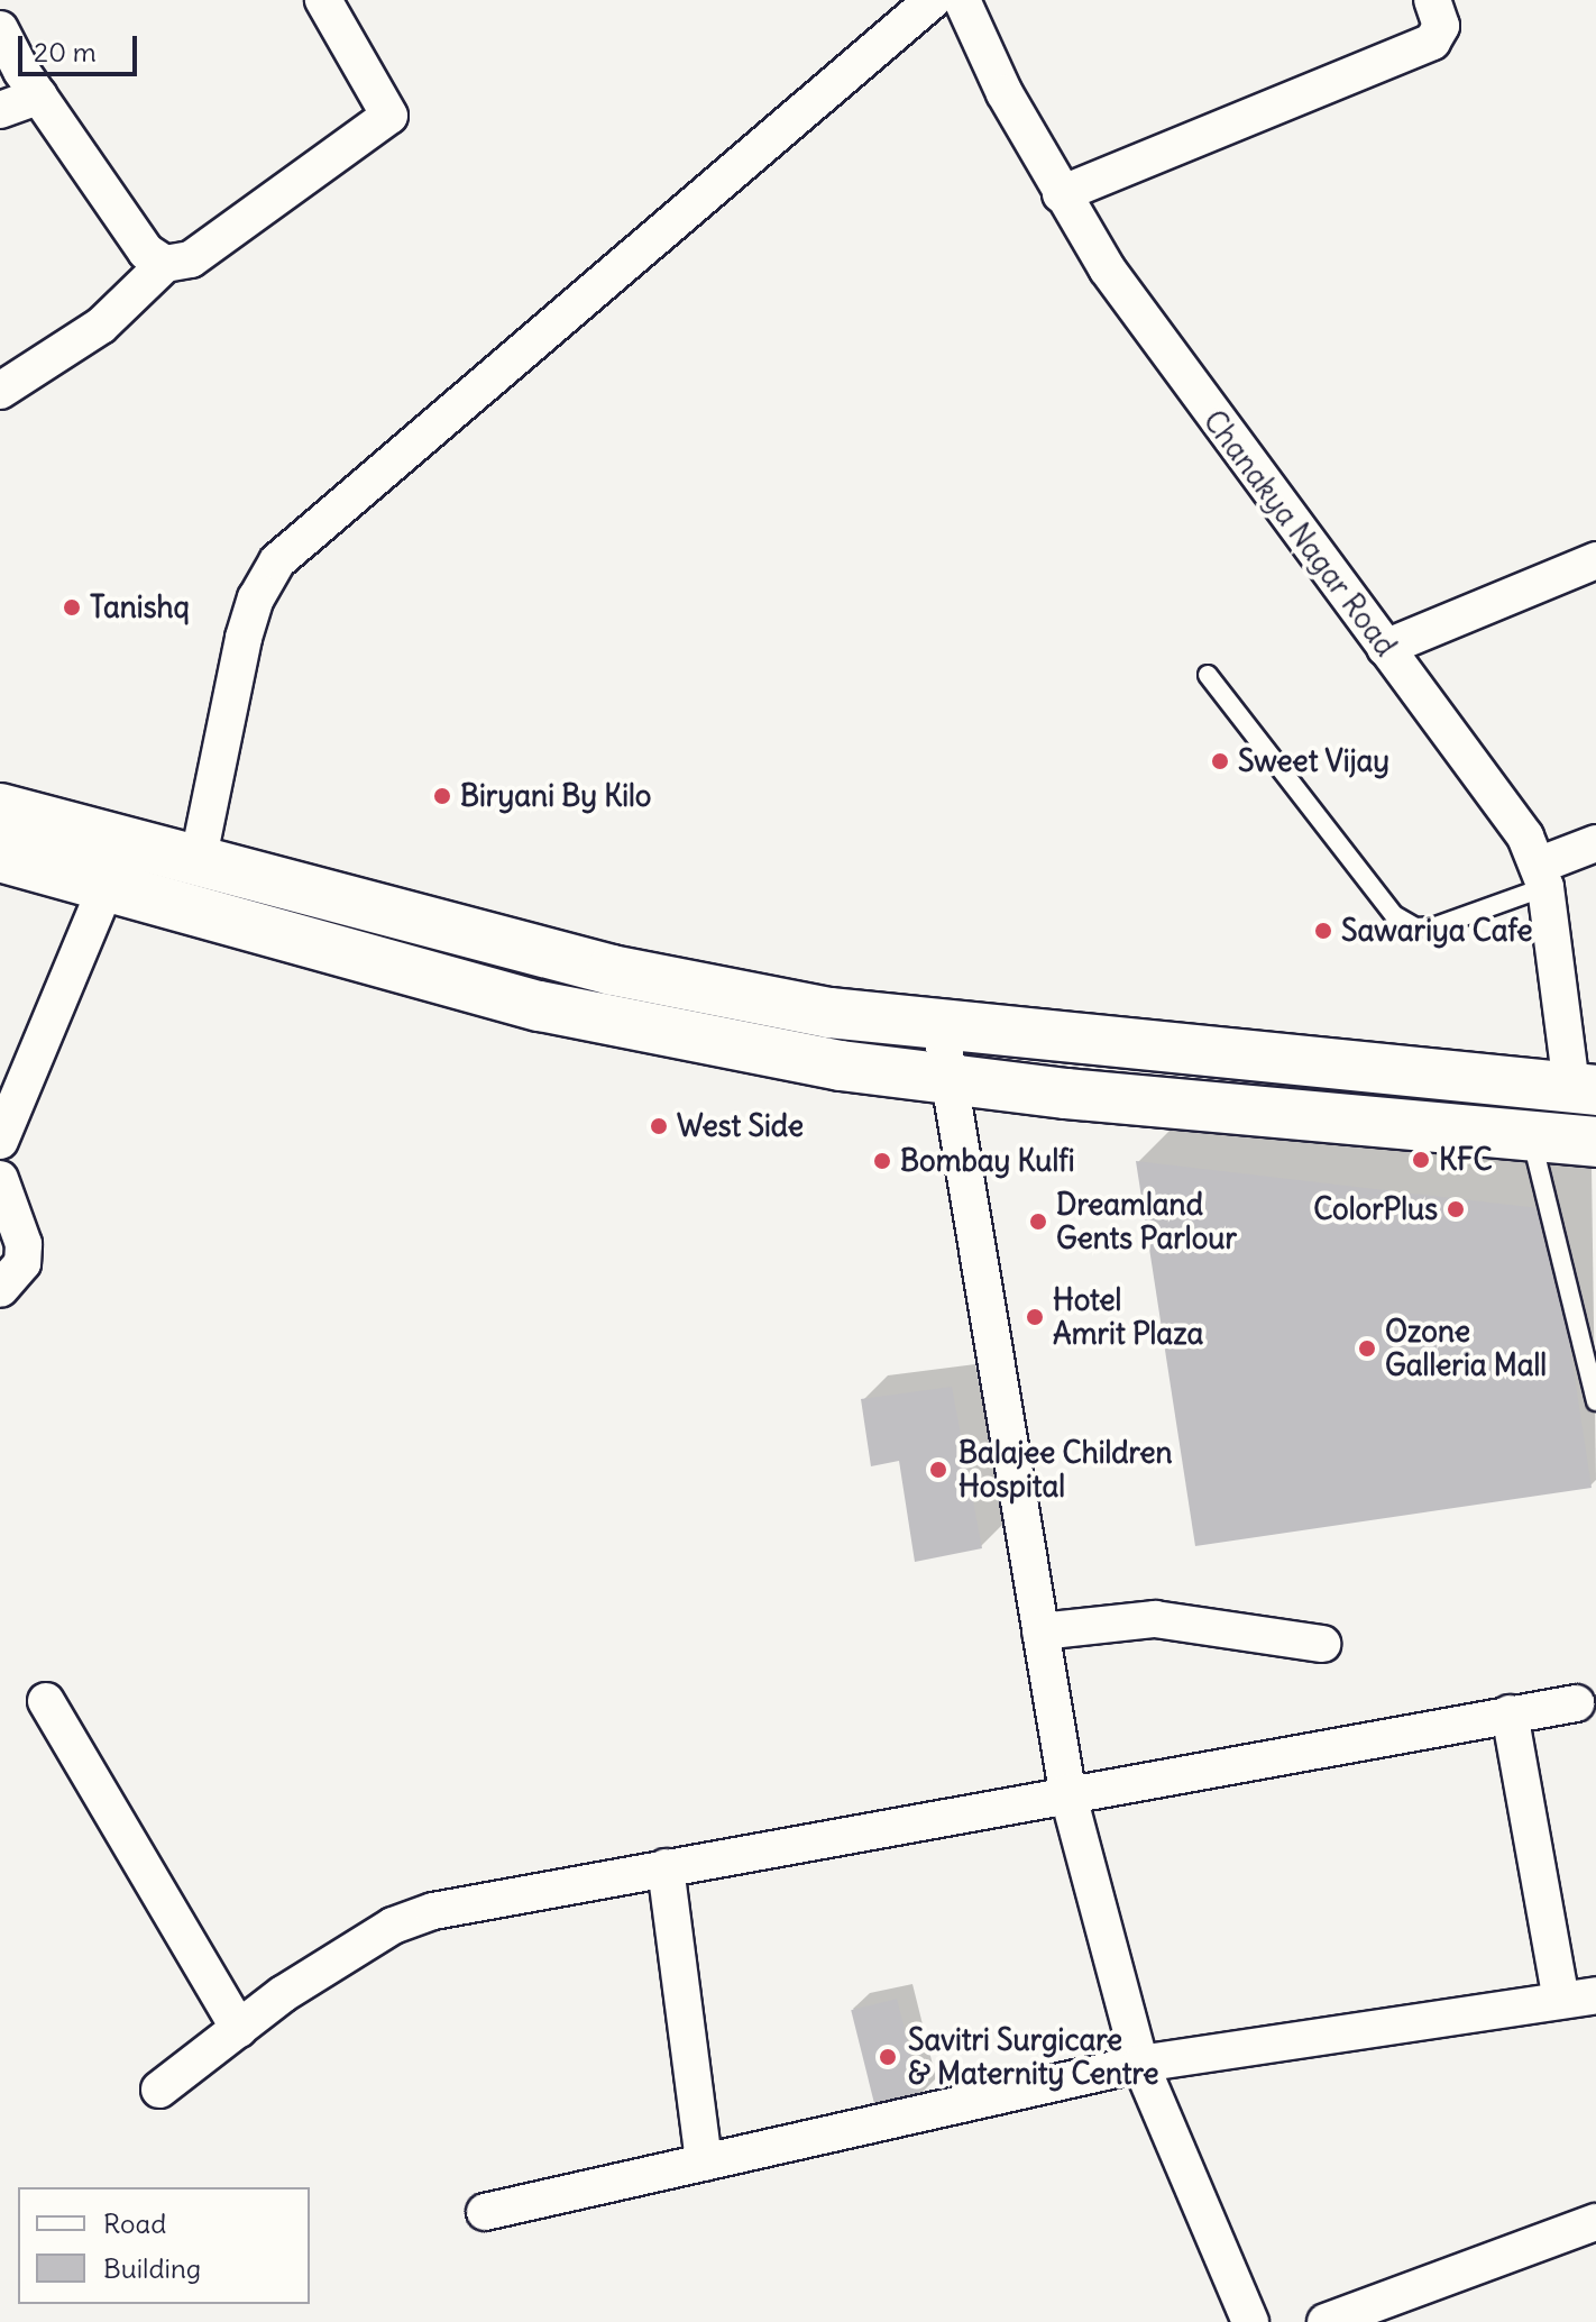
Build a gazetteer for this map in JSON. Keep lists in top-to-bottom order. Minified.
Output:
{"streets":{"street":["Chanakya Nagar Road"]},"places":["Tanishq","Sweet Vijay","Biryani By Kilo","Sawariya Cafe","West Side","KFC","Bombay Kulfi","ColorPlus","Dreamland Gents Parlour","Hotel Amrit Plaza","Ozone Galleria Mall","Balajee Children Hospital","Savitri Surgicare & Maternity Centre"],"legend":["Road","Building"],"scale_bar":"20 m"}
